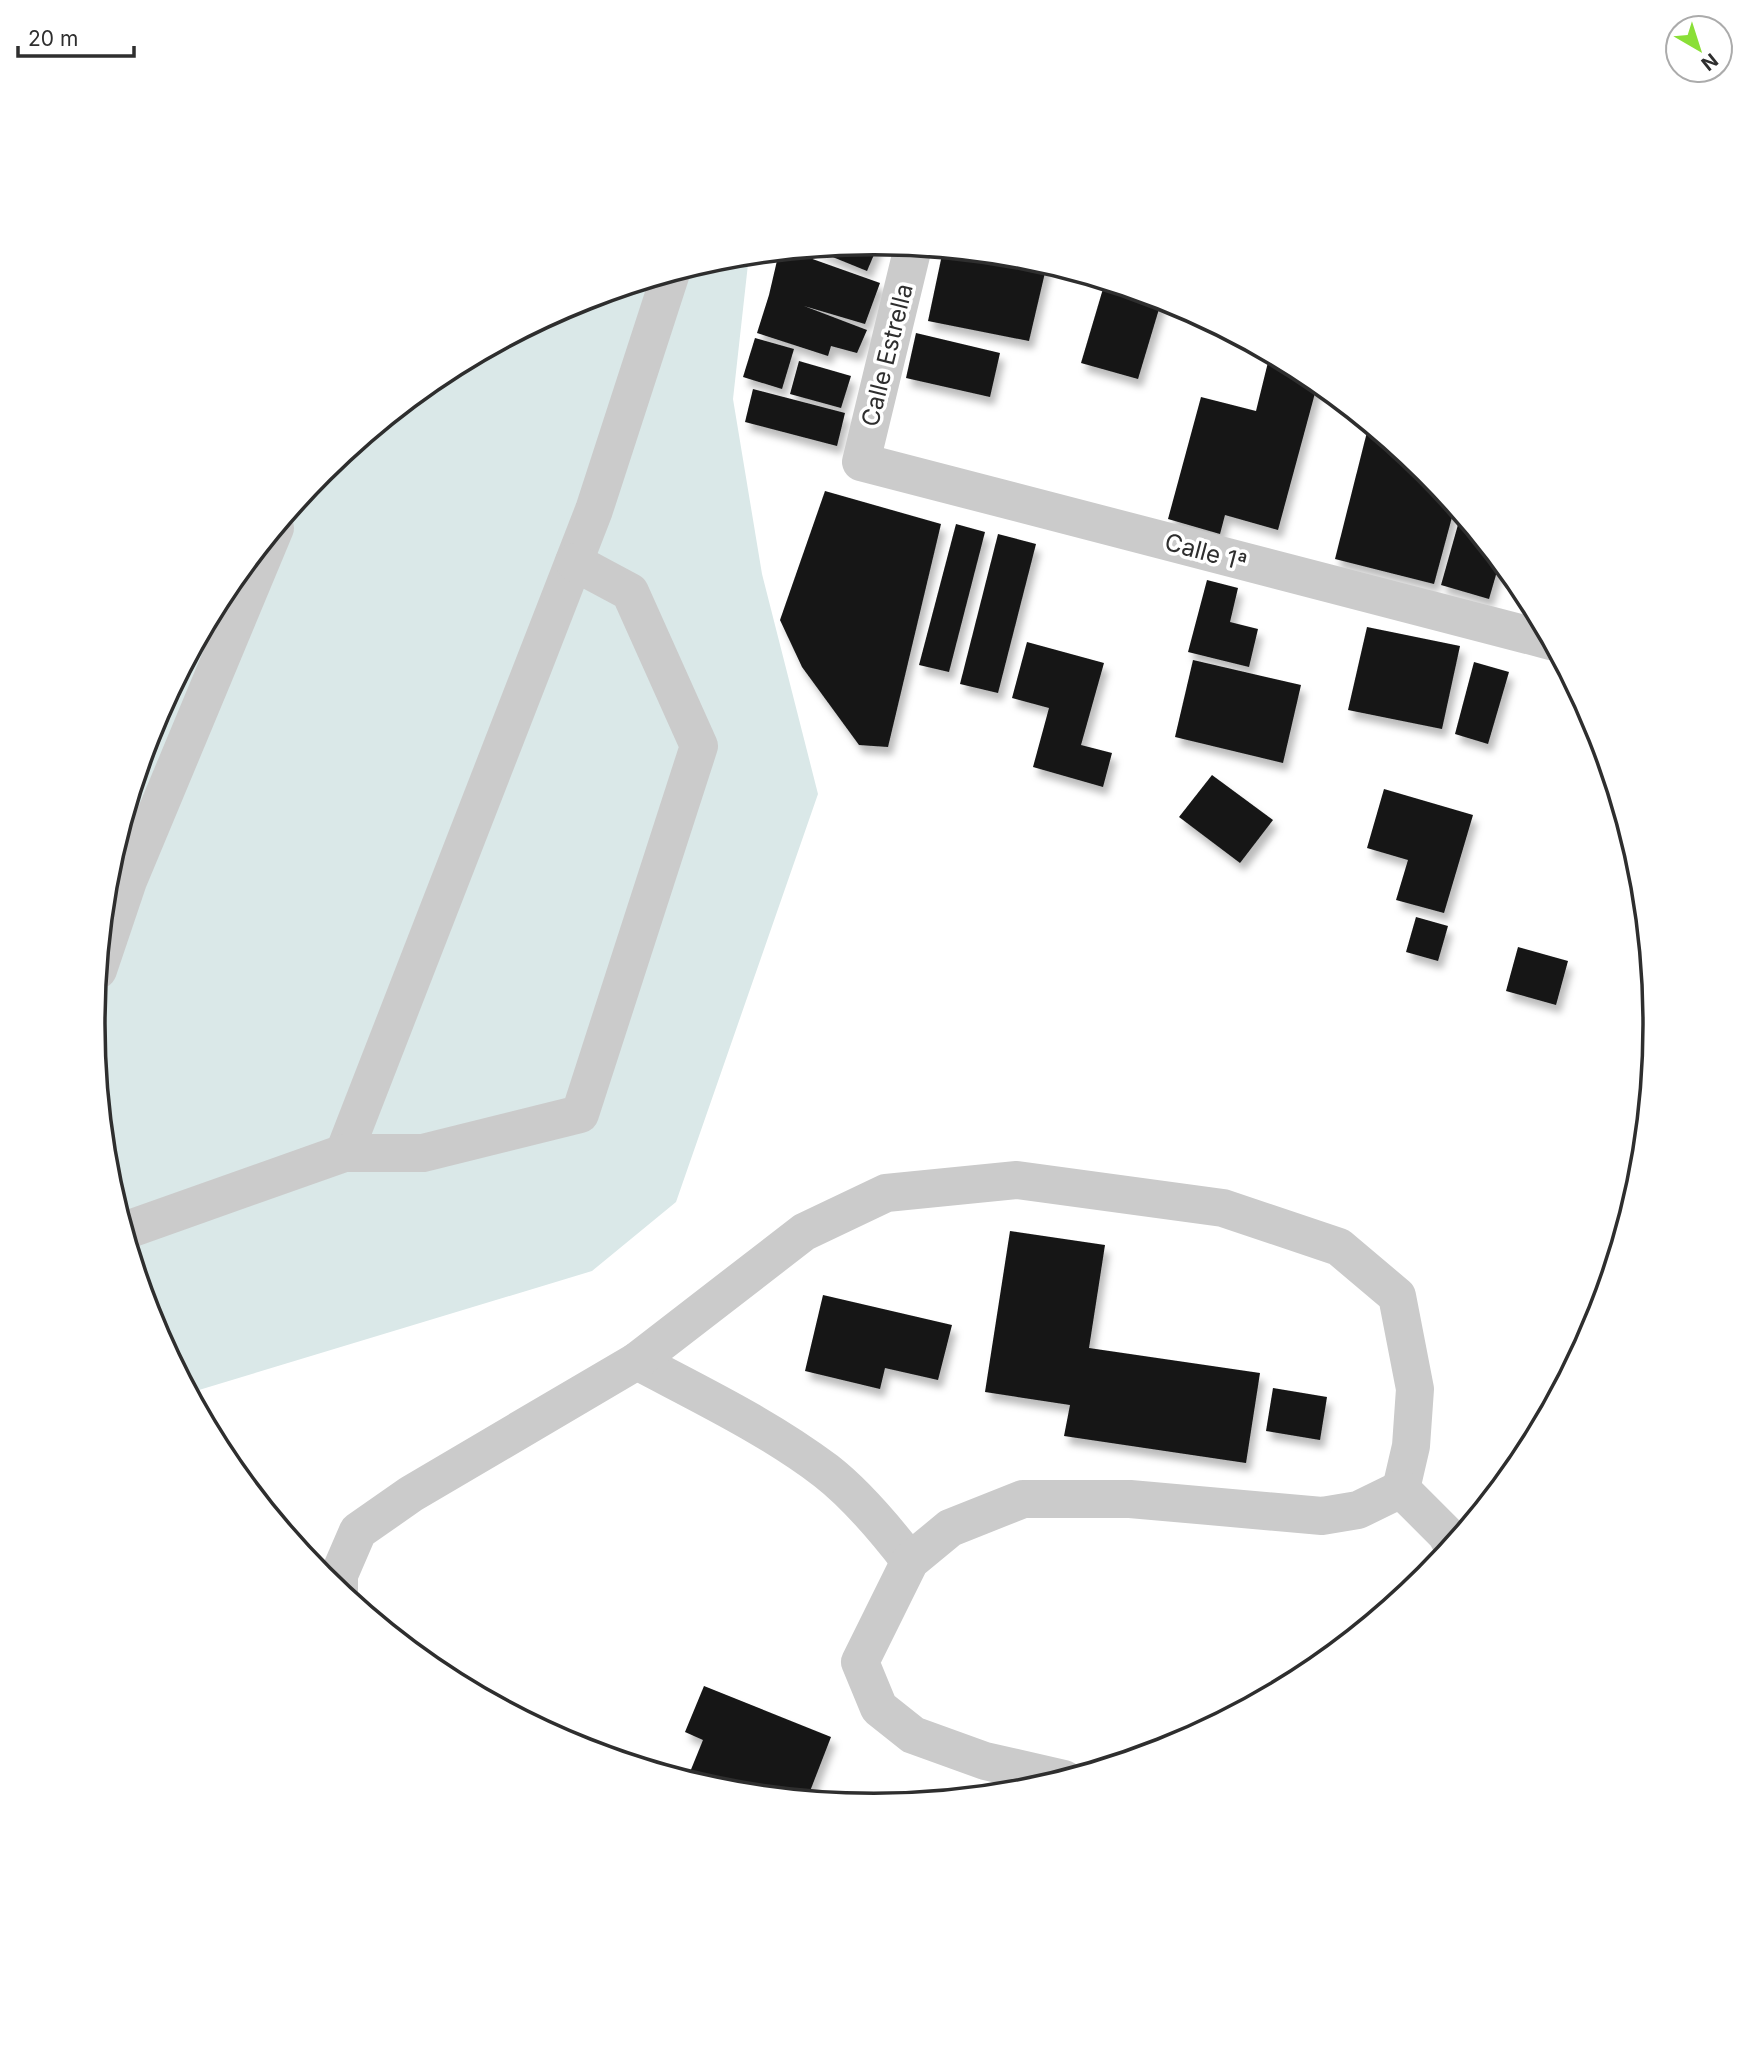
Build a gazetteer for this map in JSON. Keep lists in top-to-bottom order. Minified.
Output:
{"streets":{"street":["Calle Estrella","Calle 1ª"]},"crossings":[["Calle Estrella","Calle 1ª"]],"scale_bar":"20 m","north":"bottom right"}
